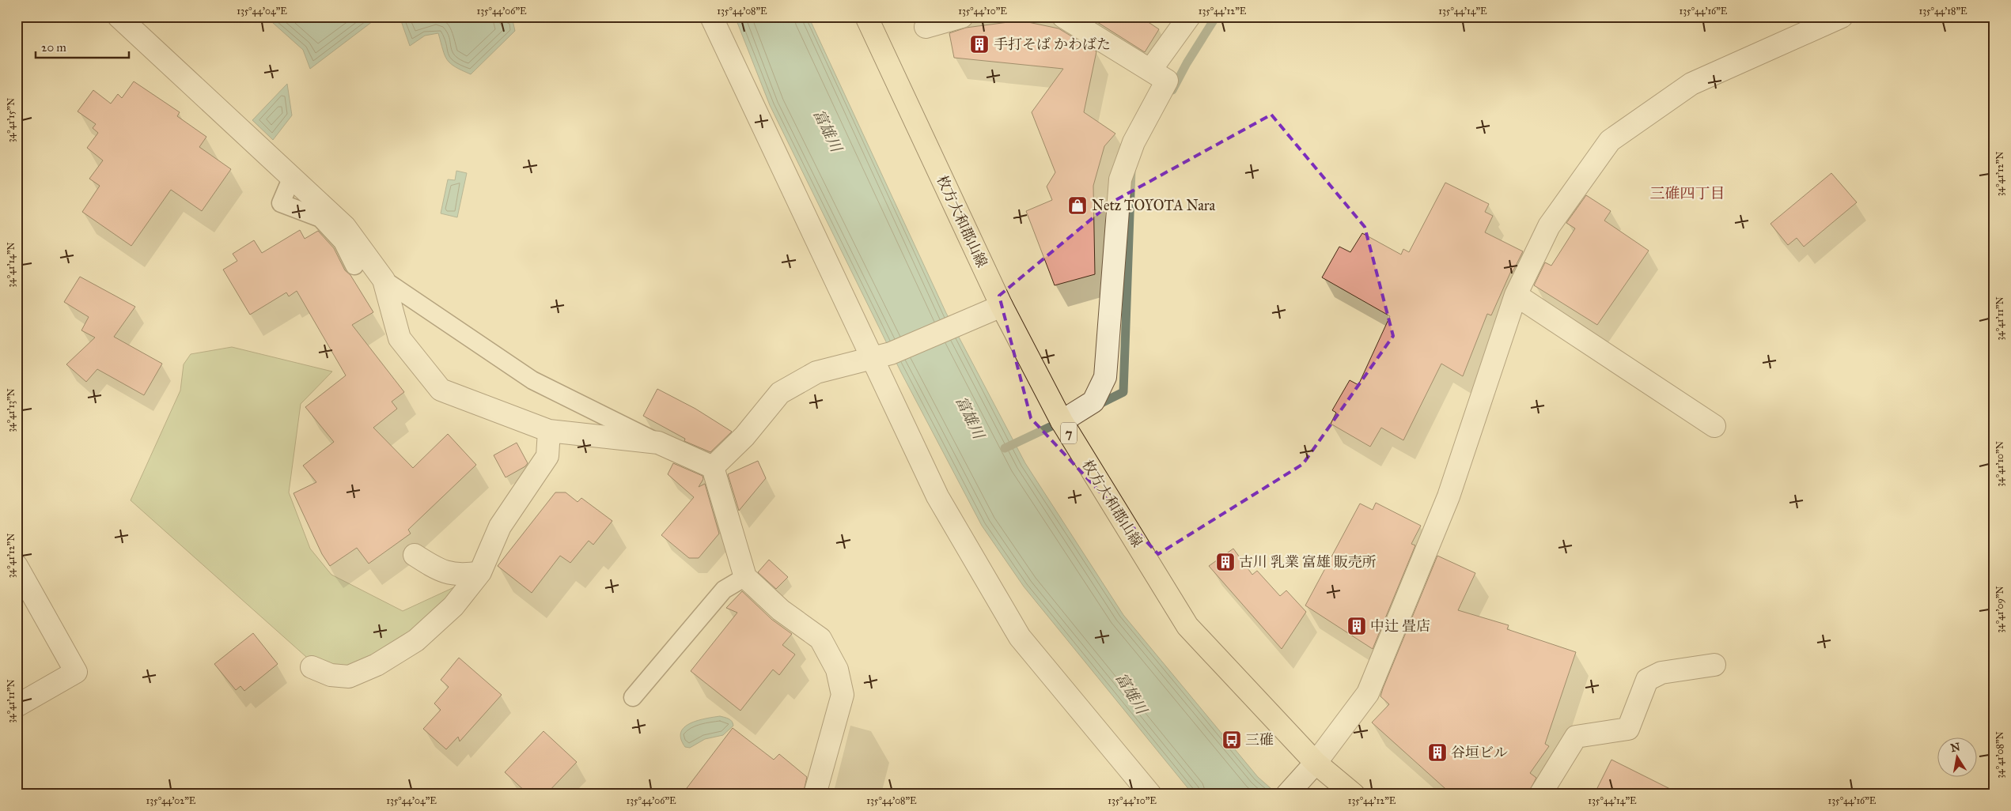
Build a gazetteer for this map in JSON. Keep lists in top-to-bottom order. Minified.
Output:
{"streets":{"main road":["枚方大和郡山線","7"]},"districts":["三碓四丁目"],"water":["富雄川"],"places":{"building":["手打そば かわばた","古川 乳業 富雄 販売所","中辻 畳店","谷垣ビル"],"shop":["Netz TOYOTA Nara"],"bus stop":["三碓"]},"scale_bar":"20 m","north":"top","coordinates":["135°44'04\"E","135°44'06\"E","135°44'08\"E","135°44'10\"E","135°44'12\"E","135°44'14\"E","135°44'16\"E","135°44'18\"E","34°41'15\"N","34°41'12\"N","34°41'14\"N","34°41'11\"N","34°41'13\"N","34°41'10\"N","34°41'09\"N","34°41'08\"N","135°44'02\"E"]}
